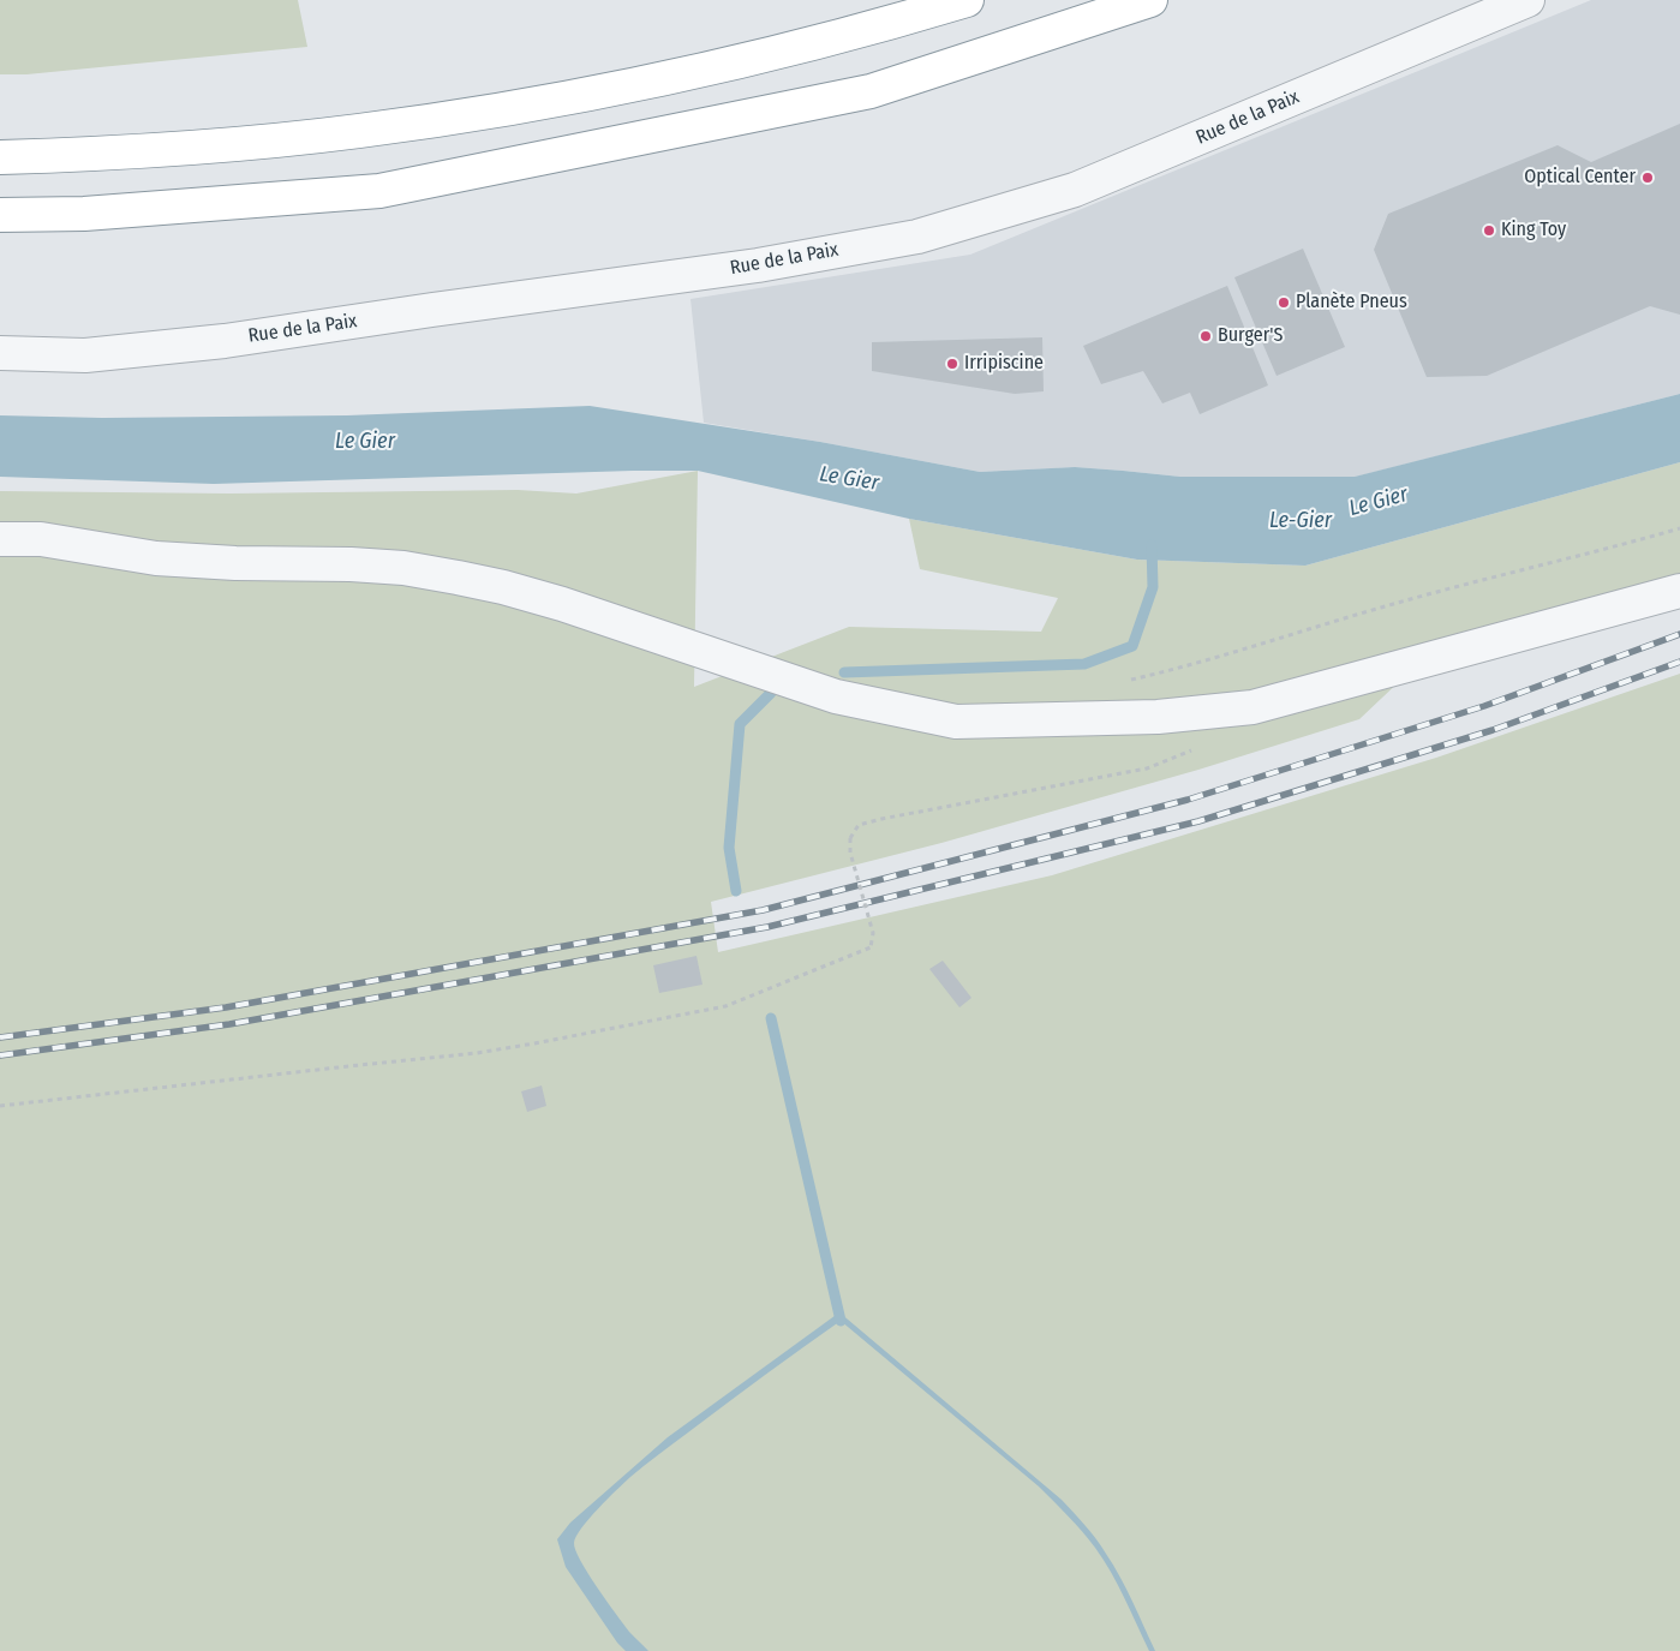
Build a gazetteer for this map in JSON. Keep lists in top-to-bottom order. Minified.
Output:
{"streets":{"street":["Rue de la Paix"]},"water":["Le Gier","Le-Gier"],"places":["Optical Center","King Toy","Planète Pneus","Burger'S","Irripiscine"]}
